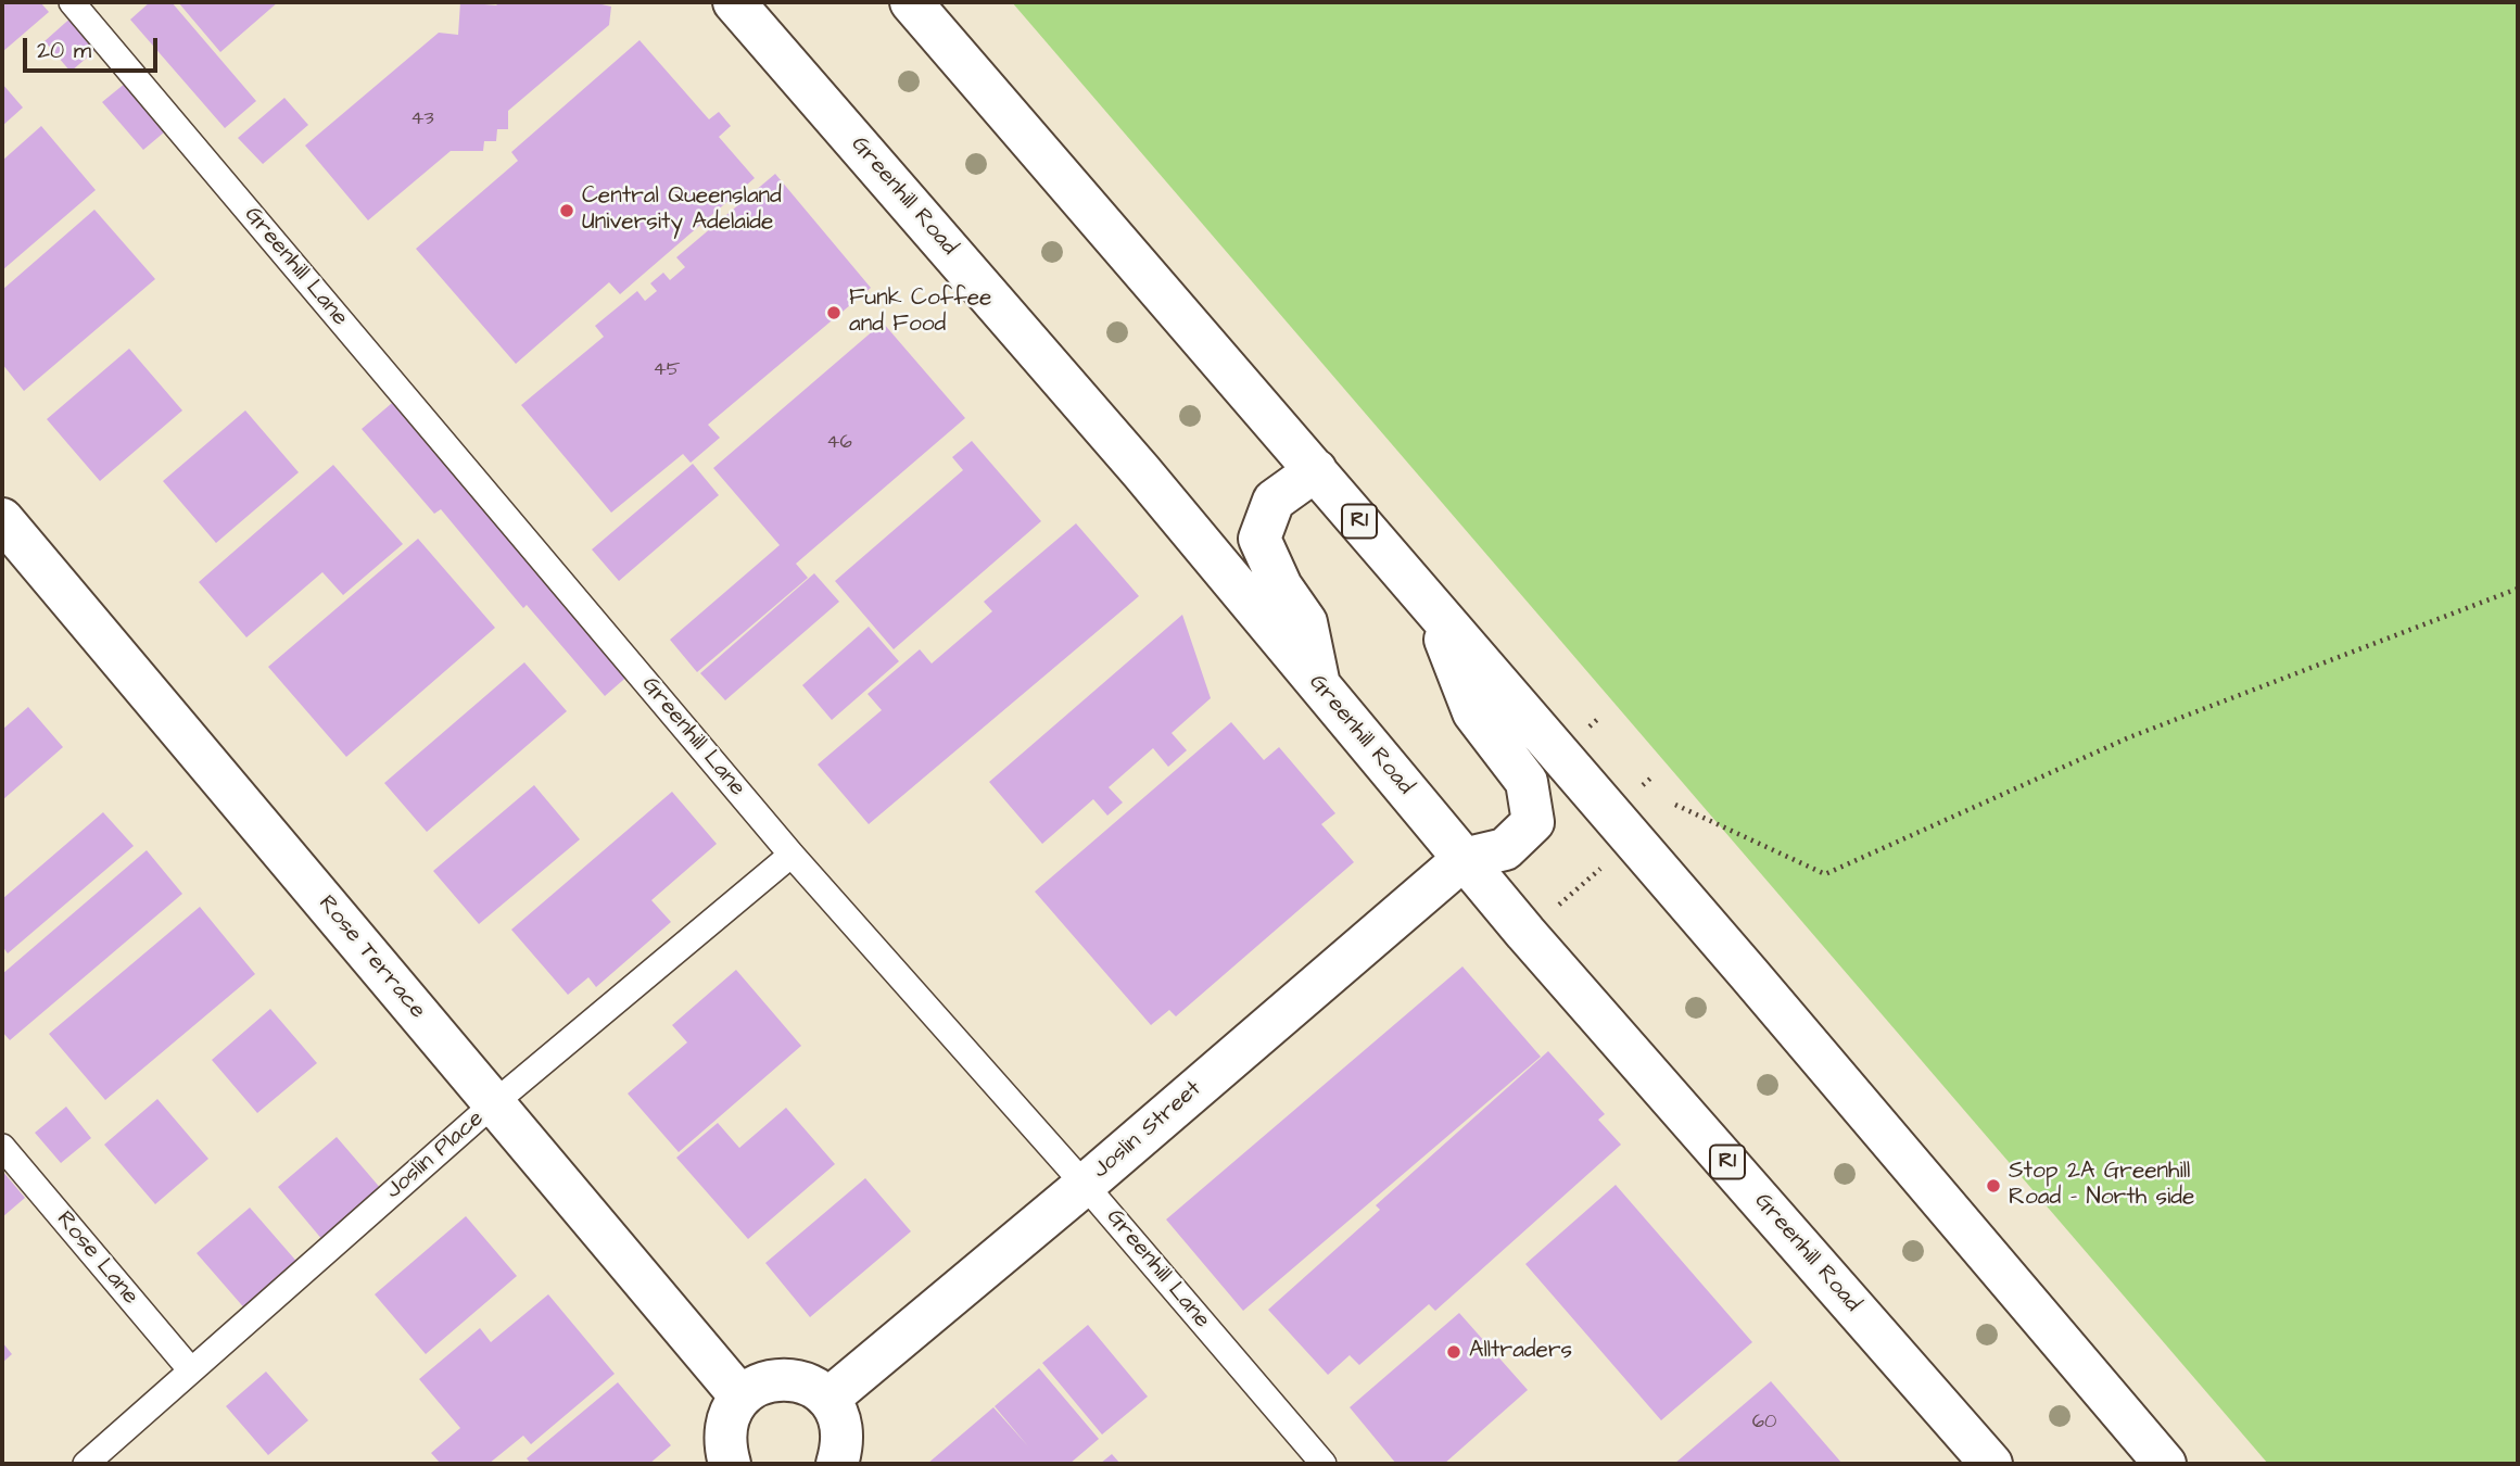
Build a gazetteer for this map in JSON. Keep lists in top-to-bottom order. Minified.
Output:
{"streets":{"main road":["Greenhill Road","R1","Rose Terrace","Joslin Street"],"lane":["Greenhill Lane","Joslin Place","Rose Lane"]},"crossings":[["Greenhill Road","Joslin Street"],["Greenhill Lane","Joslin Street"],["Greenhill Lane","Joslin Place"],["Rose Terrace","Joslin Place"],["Joslin Place","Rose Lane"]],"places":["Central Queensland University Adelaide","Funk Coffee and Food","Stop 2A Greenhill Road - North side","Alltraders"],"house_numbers":["43","45","46","60"],"scale_bar":"20 m"}
